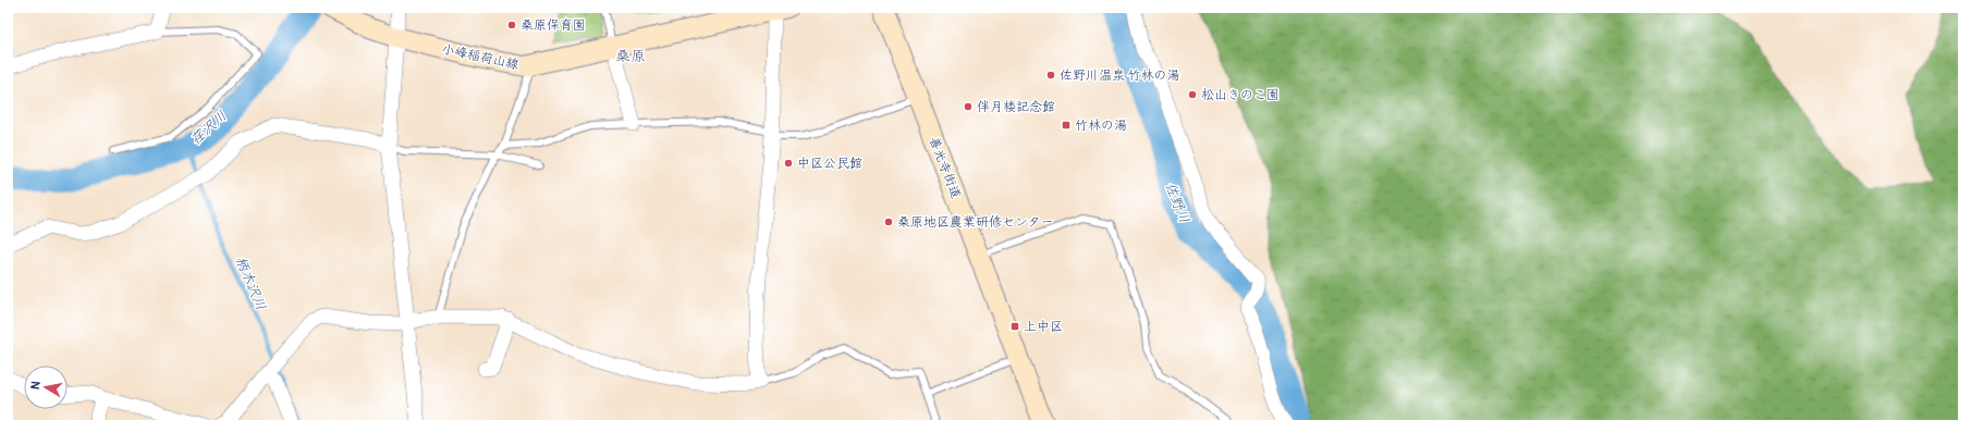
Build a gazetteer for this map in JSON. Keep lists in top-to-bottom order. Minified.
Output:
{"streets":{"main road":["小峰稲荷山線","善光寺街道"]},"districts":["桑原"],"water":["荏沢川","佐野川","柄木沢川"],"places":{"other":["桑原保育園","佐野川温泉 竹林の湯","松山きのこ園","伴月楼記念館","中区公民館","桑原地区農業研修センター"],"transit":["竹林の湯","上中区"]},"north":"left"}
